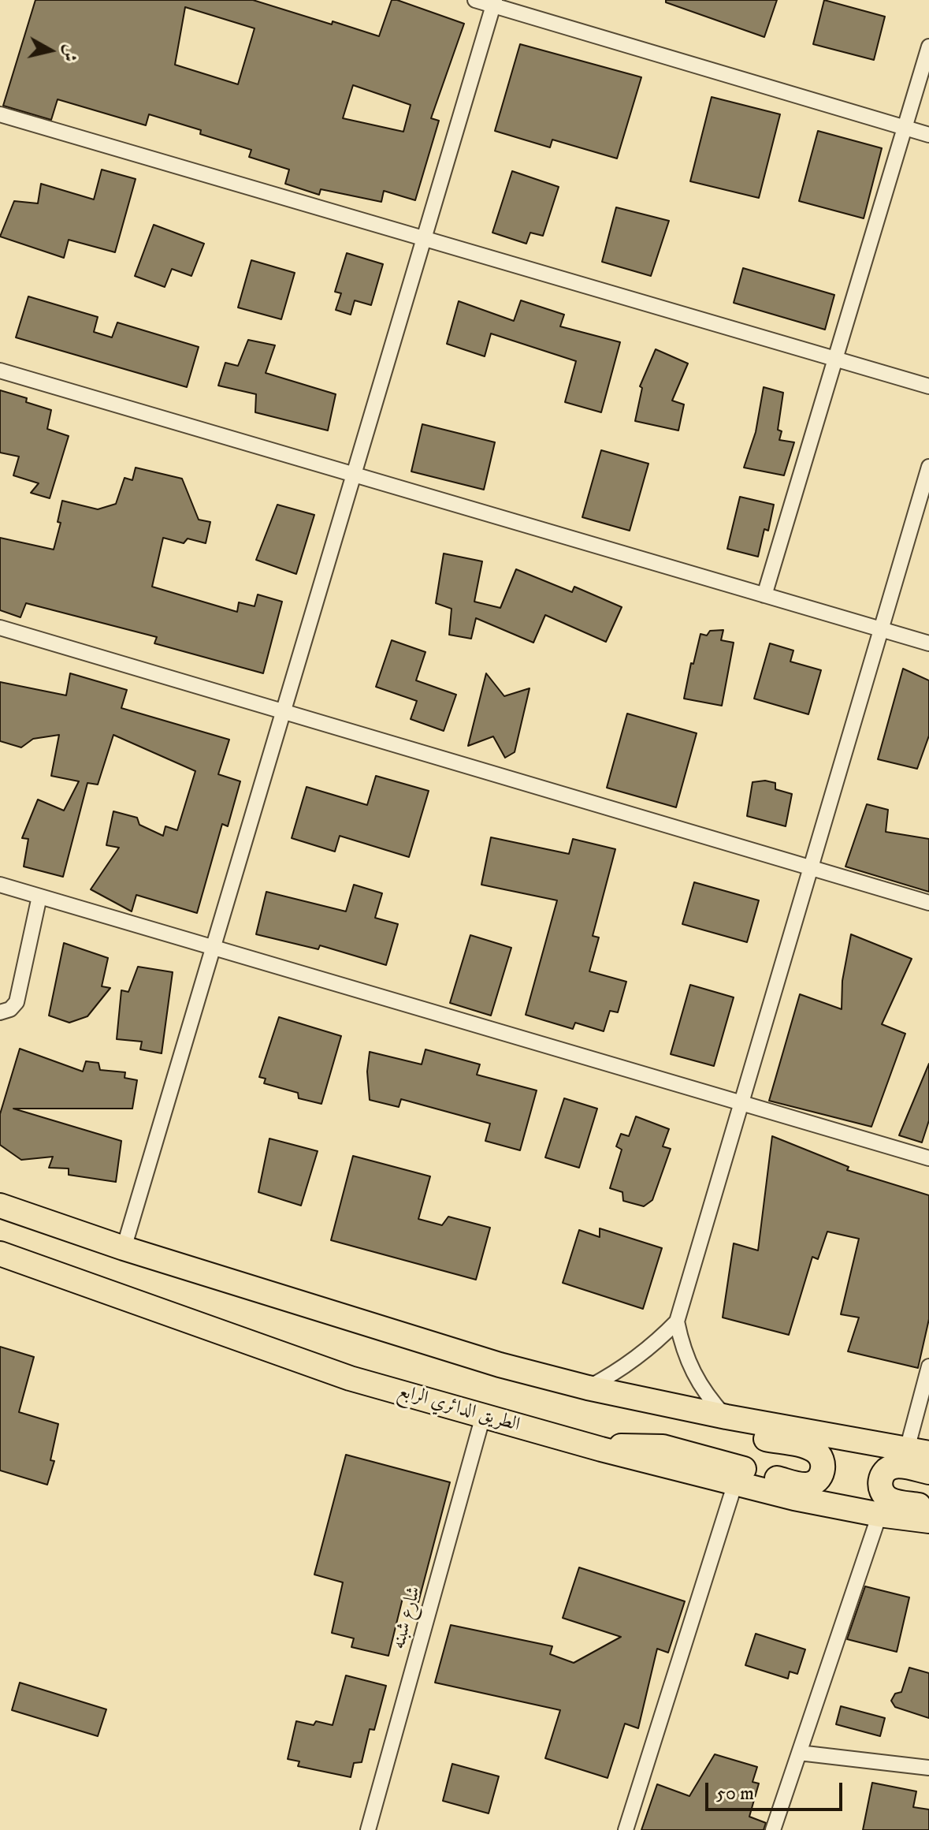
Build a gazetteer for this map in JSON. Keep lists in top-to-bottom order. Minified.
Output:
{"streets":{"main road":["الطريق الدائري الرابع"],"street":["شارع شبنه"]},"crossings":[["الطريق الدائري الرابع","شارع شبنه"]],"scale_bar":"50 m","north":"right"}
